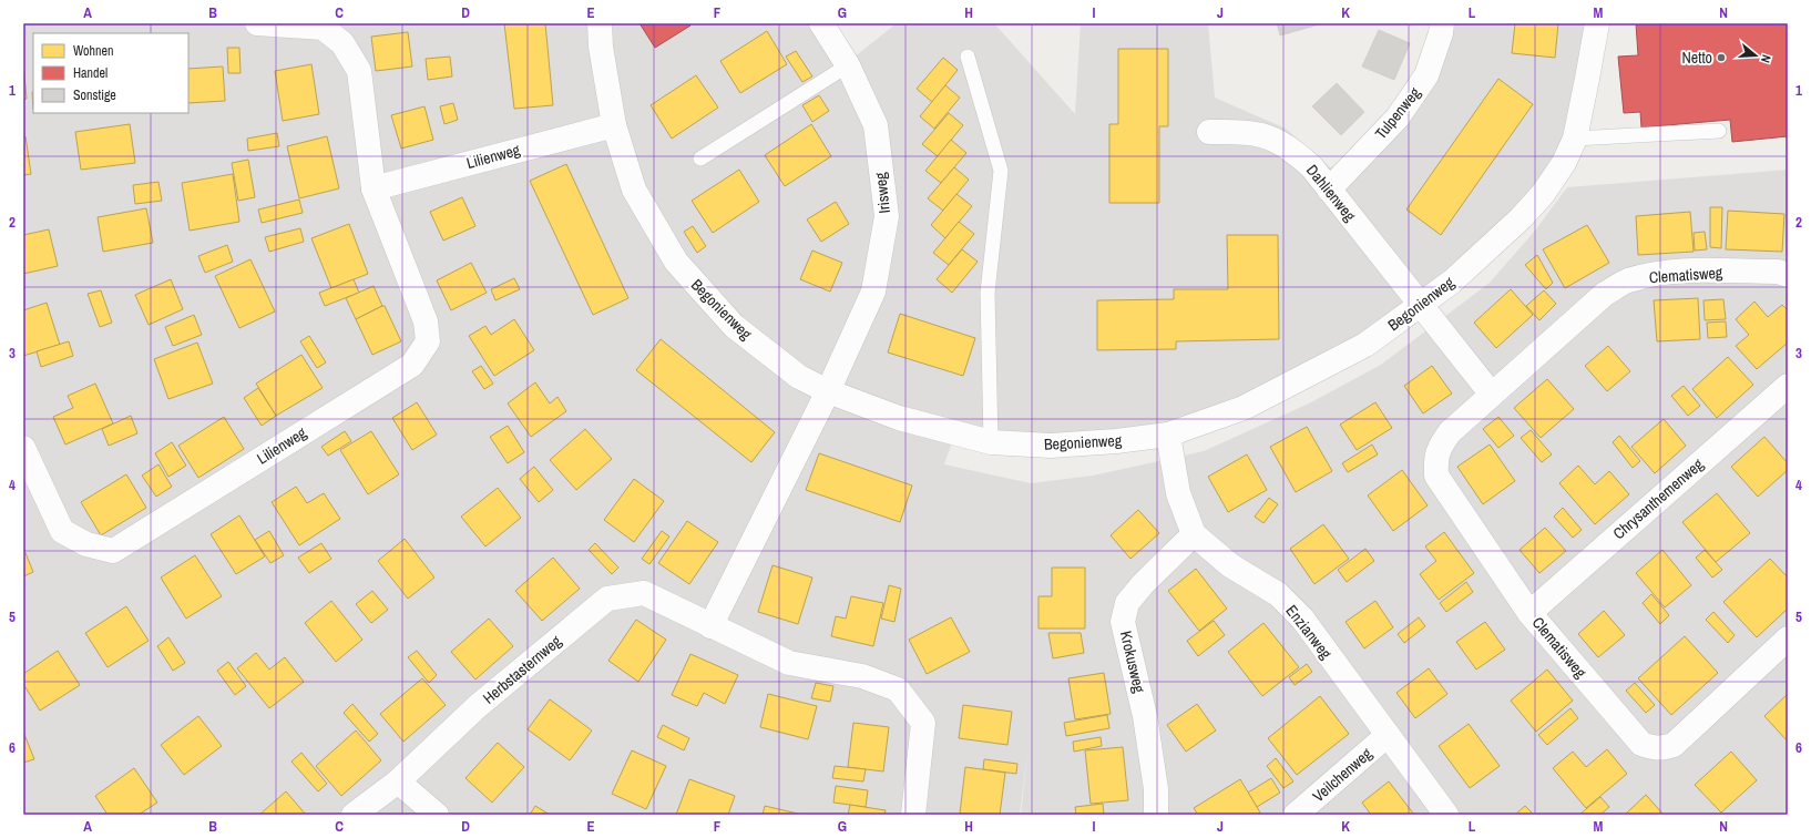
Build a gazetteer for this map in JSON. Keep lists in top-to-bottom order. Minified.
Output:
{"streets":{"street":["Tulpenweg","Lilienweg","Irisweg","Dahlienweg","Clematisweg","Begonienweg","Chrysanthemenweg","Enzianweg","Krokusweg","Herbstasternweg","Veilchenweg"]},"crossings":[["Tulpenweg","Dahlienweg"],["Lilienweg","Begonienweg"],["Irisweg","Begonienweg"],["Dahlienweg","Begonienweg"],["Clematisweg","Chrysanthemenweg"],["Begonienweg","Enzianweg"],["Enzianweg","Krokusweg"],["Enzianweg","Veilchenweg"]],"places":["Netto"],"legend":["Wohnen","Handel","Sonstige"],"north":"right","grid":{"columns":["A","B","C","D","E","F","G","H","I","J","K","L","M","N"],"rows":["1","2","3","4","5","6"]}}
